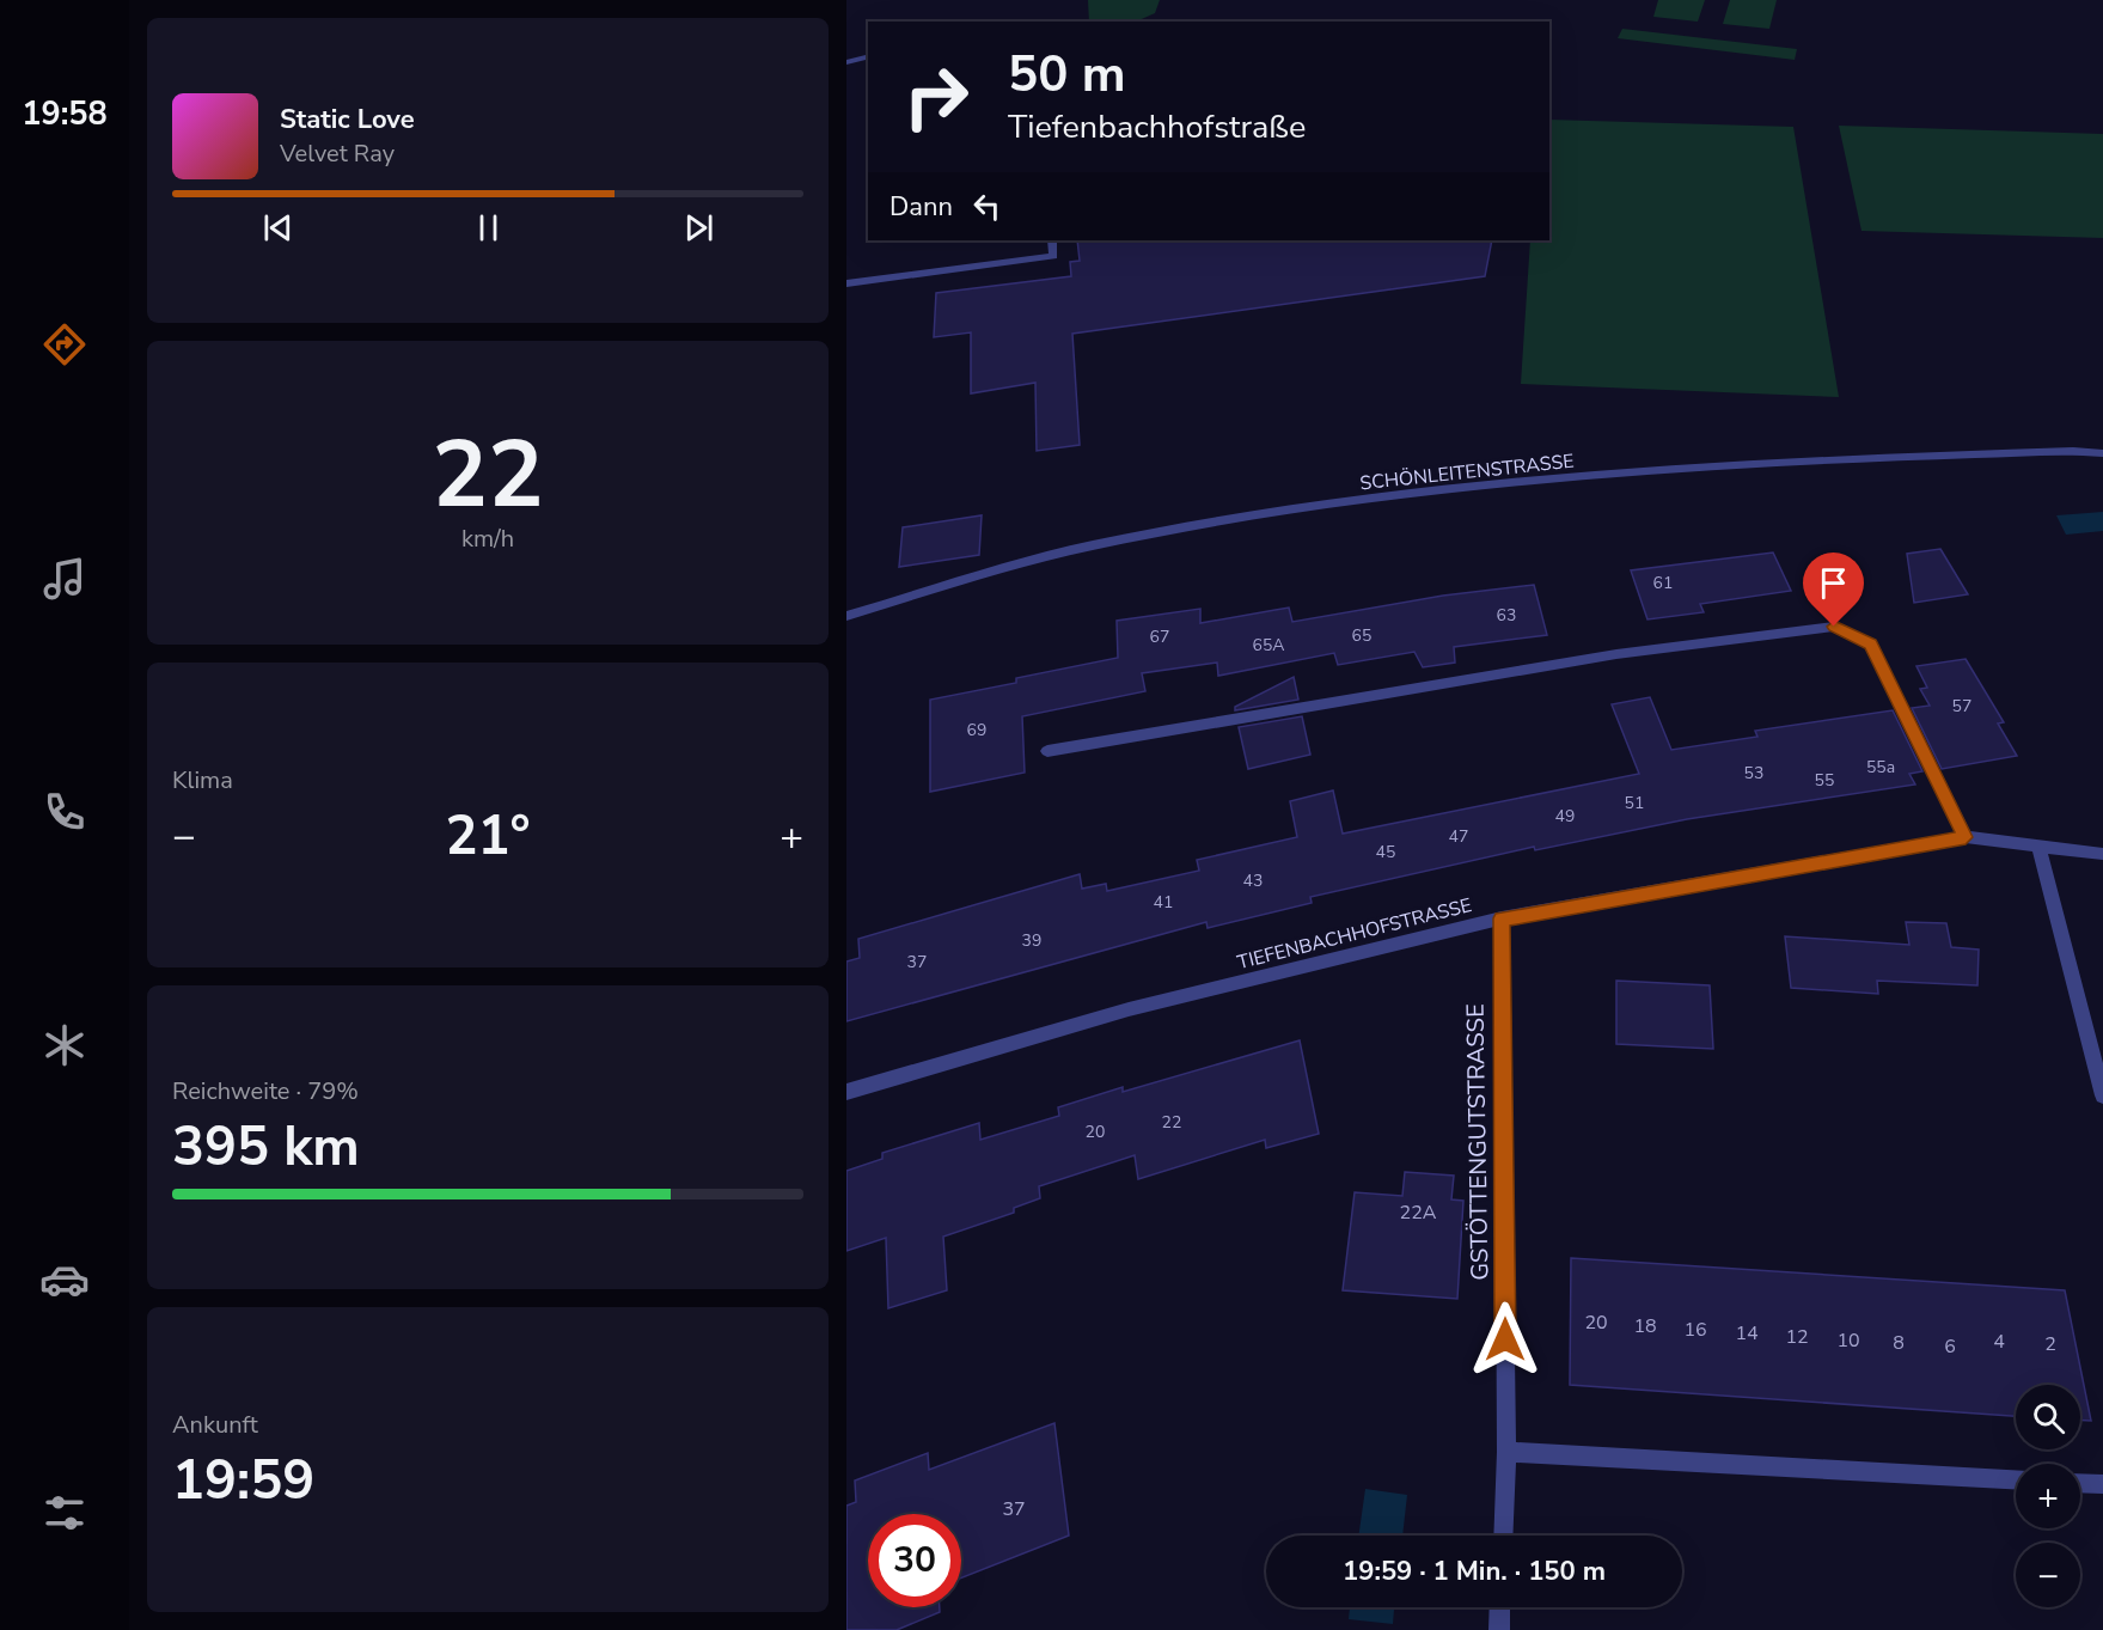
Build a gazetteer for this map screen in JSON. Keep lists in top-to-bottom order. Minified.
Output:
{"streets":{"street":["SCHÖNLEITENSTRASSE","TIEFENBACHHOFSTRASSE","GSTÖTTENGUTSTRASSE"]},"crossings":[["TIEFENBACHHOFSTRASSE","GSTÖTTENGUTSTRASSE"]],"house_numbers":["61","63","65","67","65A","57","69","55a","53","55","51","49","47","45","43","41","39","37","22","20","22A","20","18","16","14","12","10","4","8","2","6","37"],"page":{"tabs":"19:58","turn":["50 m","Tiefenbachhofstraße"],"song":["Static Love","Velvet Ray"],"then":"Dann","tile":[["22","km/h"],"Klima",["Reichweite · 79%","395 km"],["Ankunft","19:59"]],"heat":["−","21°","+"],"map_buttons":["+","−"],"limit":"30","trip":"19:59 · 1 Min. · 150 m"}}
